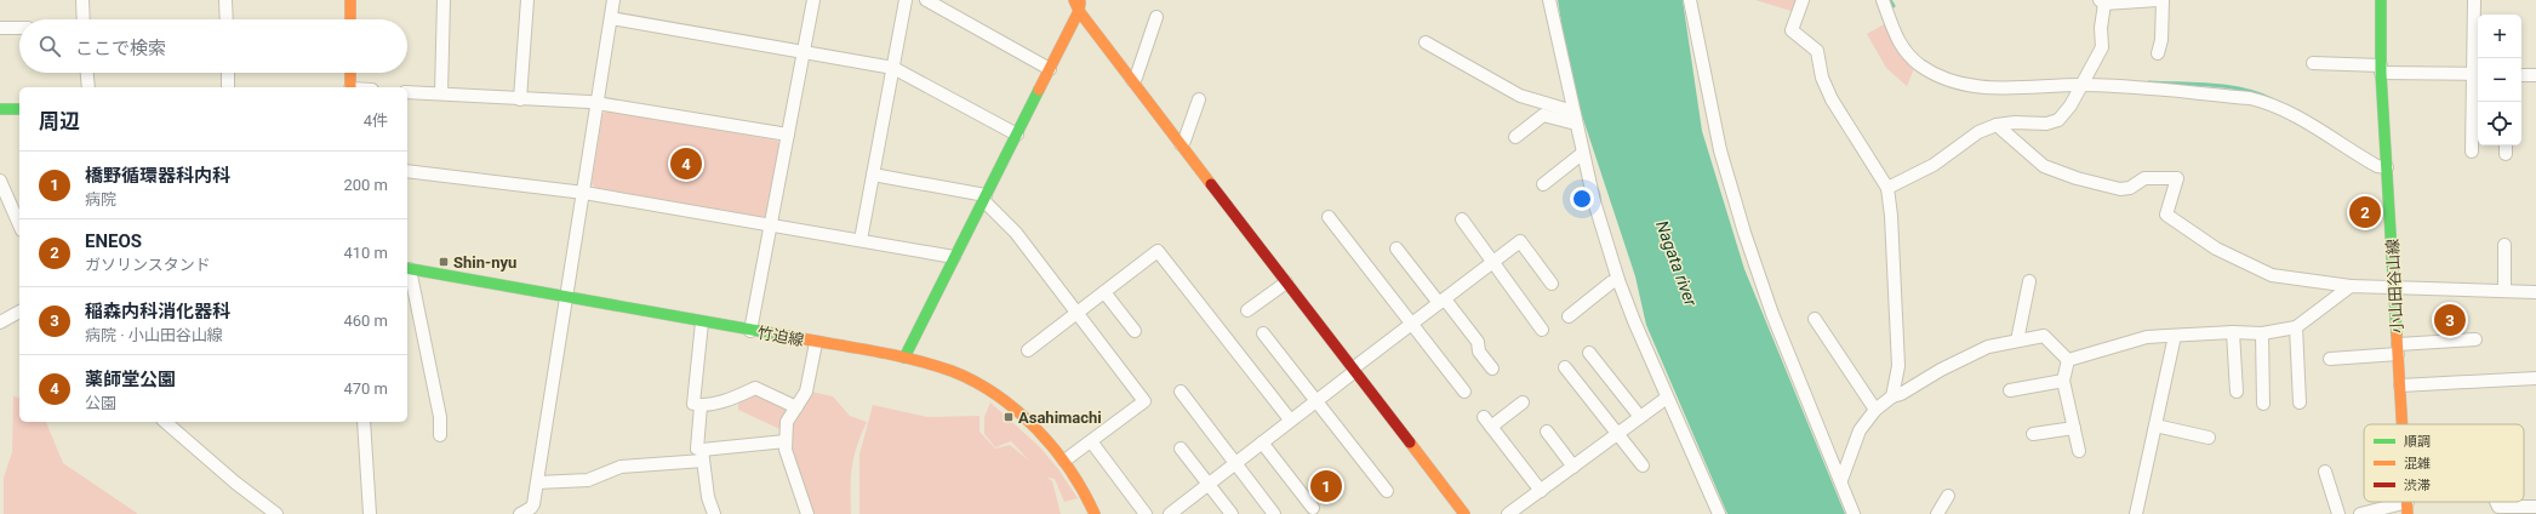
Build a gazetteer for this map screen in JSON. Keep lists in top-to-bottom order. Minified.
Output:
{"streets":{"street":["小山田谷山線","竹迫線"]},"water":["Nagata river"],"places":{"transit":["Shin-nyu","Asahimachi"]},"legend":["順調","混雑","渋滞"],"page":{"map_buttons":["+","−"],"search":"ここで検索","heading":["周辺","4件"],"pins":["4","2","3","1"],"list":[{"mark":"1","name":"橋野循環器科内科","note":"病院","value":"200 m"},{"mark":"2","name":"ENEOS","note":"ガソリンスタンド","value":"410 m"},{"mark":"3","name":"稲森内科消化器科","note":"病院 · 小山田谷山線","value":"460 m"},{"mark":"4","name":"薬師堂公園","note":"公園","value":"470 m"}]}}
